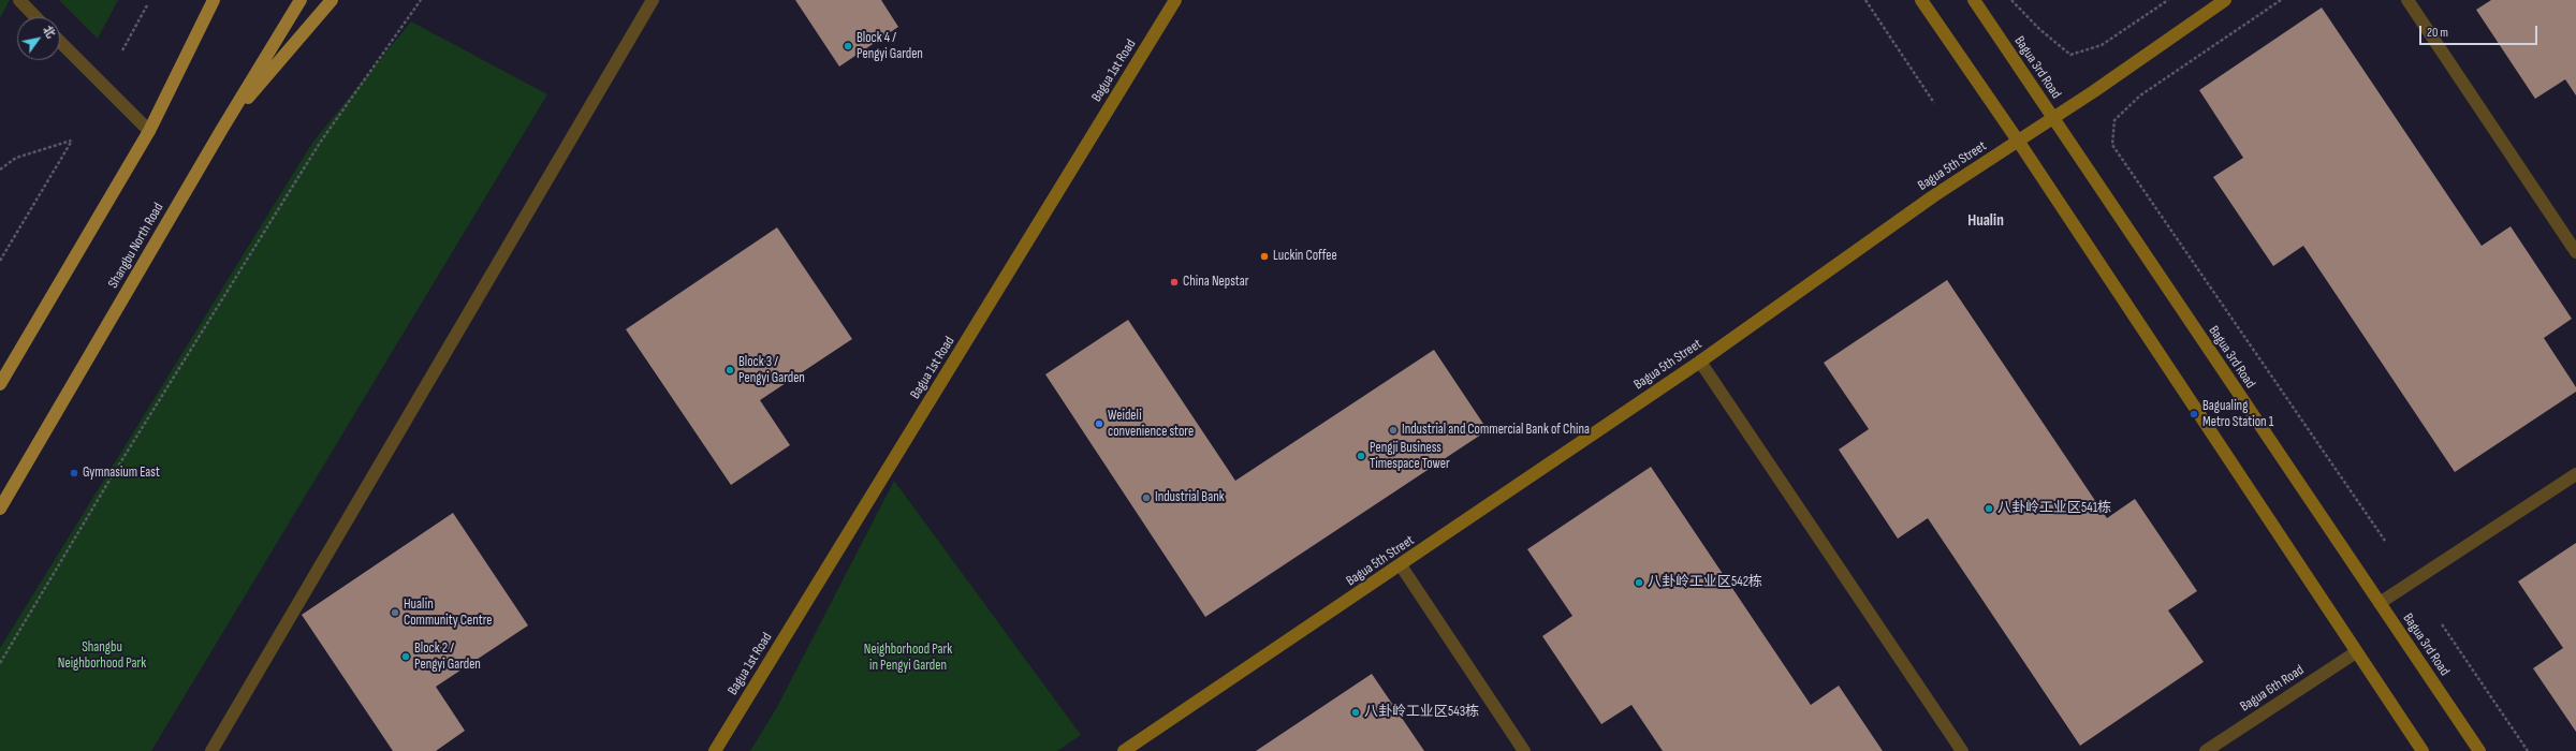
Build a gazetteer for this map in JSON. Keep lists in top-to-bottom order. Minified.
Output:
{"streets":{"main road":["Shangbu North Road"],"street":["Bagua 3rd Road","Bagua 1st Road","Bagua 5th Street","Bagua 6th Road"]},"crossings":[["Bagua 3rd Road","Bagua 5th Street"]],"districts":["Hualin"],"parks":["Shangbu Neighborhood Park","Neighborhood Park in Pengyi Garden"],"places":["Block 4 / Pengyi Garden","Luckin Coffee","China Nepstar","Block 3 / Pengyi Garden","Bagualing Metro Station 1","Weideli convenience store","Industrial and Commercial Bank of China","Pengji Business Timespace Tower","Gymnasium East","Industrial Bank","八卦岭工业区541栋","八卦岭工业区542栋","Hualin Community Centre","Block 2 / Pengyi Garden","八卦岭工业区543栋"],"scale_bar":"20 m","north":"top right"}
